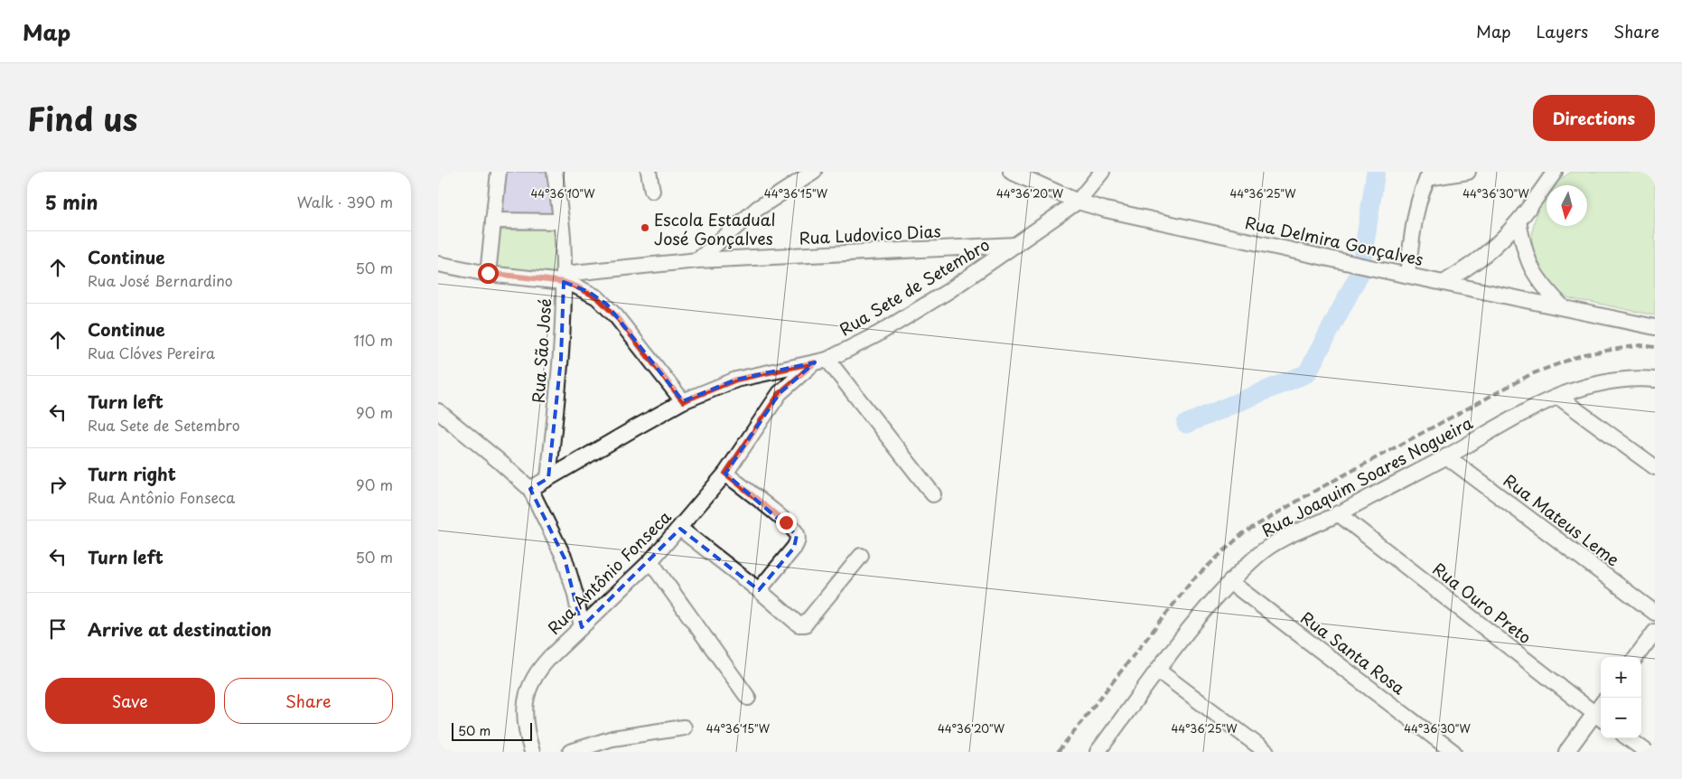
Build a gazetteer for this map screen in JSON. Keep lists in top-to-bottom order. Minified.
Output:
{"streets":{"street":["Rua Ludovico Dias","Rua Delmira Gonçalves","Rua Sete de Setembro","Rua São José","Rua Joaquim Soares Nogueira","Rua Mateus Leme","Rua Antônio Fonseca","Rua Ouro Preto","Rua Santa Rosa"]},"crossings":[["Rua Ludovico Dias","Rua Sete de Setembro"],["Rua Ludovico Dias","Rua São José"],["Rua Delmira Gonçalves","Rua Sete de Setembro"],["Rua Sete de Setembro","Rua São José"],["Rua Sete de Setembro","Rua Antônio Fonseca"],["Rua Joaquim Soares Nogueira","Rua Mateus Leme"],["Rua Joaquim Soares Nogueira","Rua Ouro Preto"],["Rua Joaquim Soares Nogueira","Rua Santa Rosa"]],"places":["Escola Estadual José Gonçalves"],"scale_bar":"50 m","north":"bottom","page":{"header":"Map","nav":["Map","Layers","Share"],"title":"Find us","buttons":["Directions",["Save","Share"]],"heading":["5 min","Walk · 390 m"],"list":[["Continue","Rua José Bernardino","50 m"],["Continue","Rua Clóves Pereira","110 m"],["Turn left","Rua Sete de Setembro","90 m"],["Turn right","Rua Antônio Fonseca","90 m"],["Turn left","50 m"],"Arrive at destination"],"map_buttons":["+","−"],"scale":"50 m"},"coordinates":["44°36'10\"W","44°36'15\"W","44°36'20\"W","44°36'25\"W","44°36'30\"W"]}
